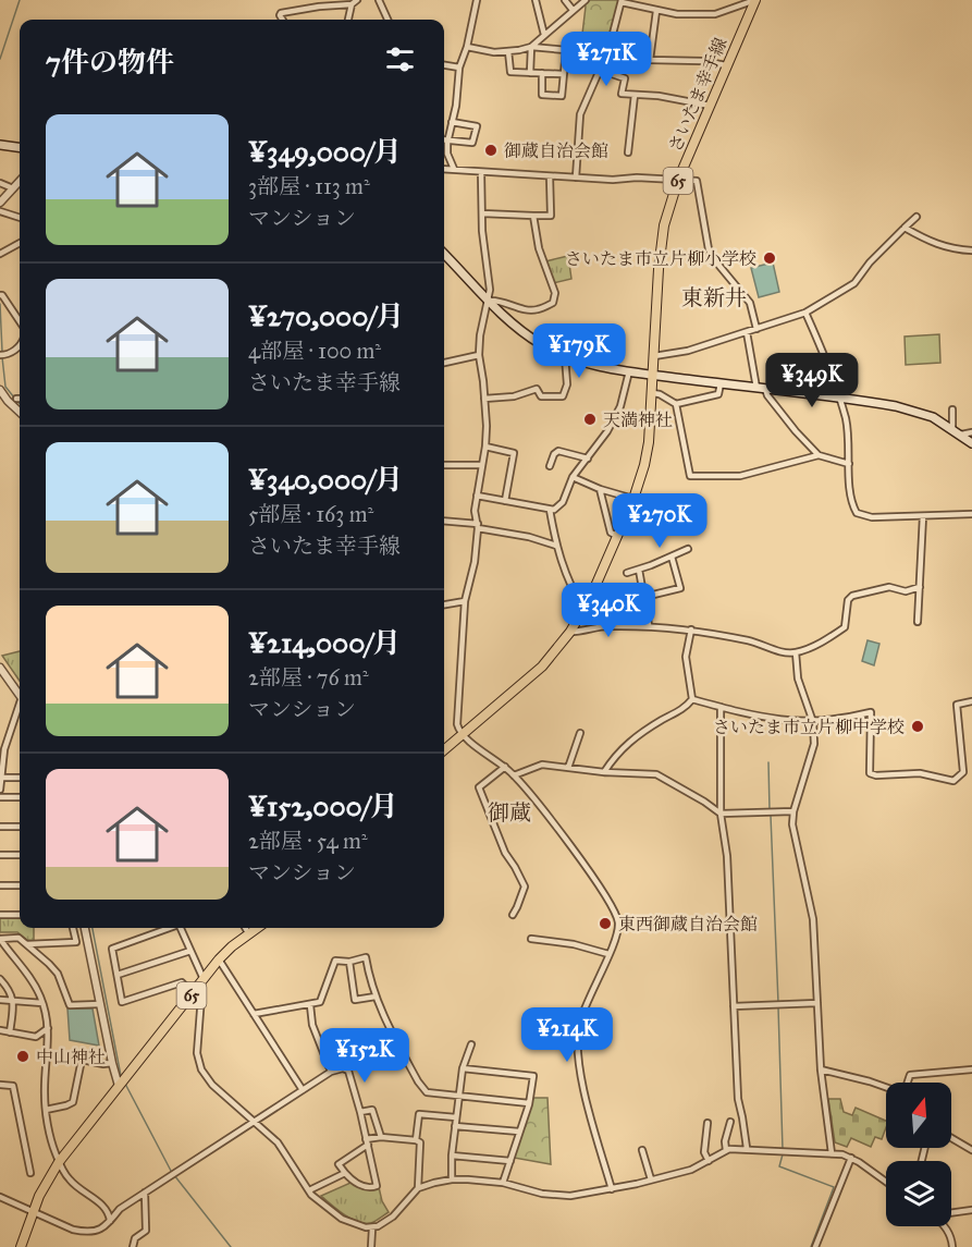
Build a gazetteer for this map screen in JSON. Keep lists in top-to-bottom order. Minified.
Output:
{"streets":{"main road":["さいたま幸手線","65"]},"districts":["東新井","御蔵"],"places":["御蔵自治会館","さいたま市立片柳小学校","天満神社","さいたま市立片柳中学校","東西御蔵自治会館","中山神社"],"north":"top","page":{"heading":"7件の物件","price":["¥271K","¥179K","¥349K","¥270K","¥340K","¥214K","¥152K"],"list":[{"name":"¥349,000/月","note":"3部屋 · 113 m² · マンション"},{"name":"¥270,000/月","note":"4部屋 · 100 m² · さいたま幸手線"},{"name":"¥340,000/月","note":"5部屋 · 163 m² · さいたま幸手線"},{"name":"¥214,000/月","note":"2部屋 · 76 m² · マンション"},{"name":"¥152,000/月","note":"2部屋 · 54 m² · マンション"}]}}
